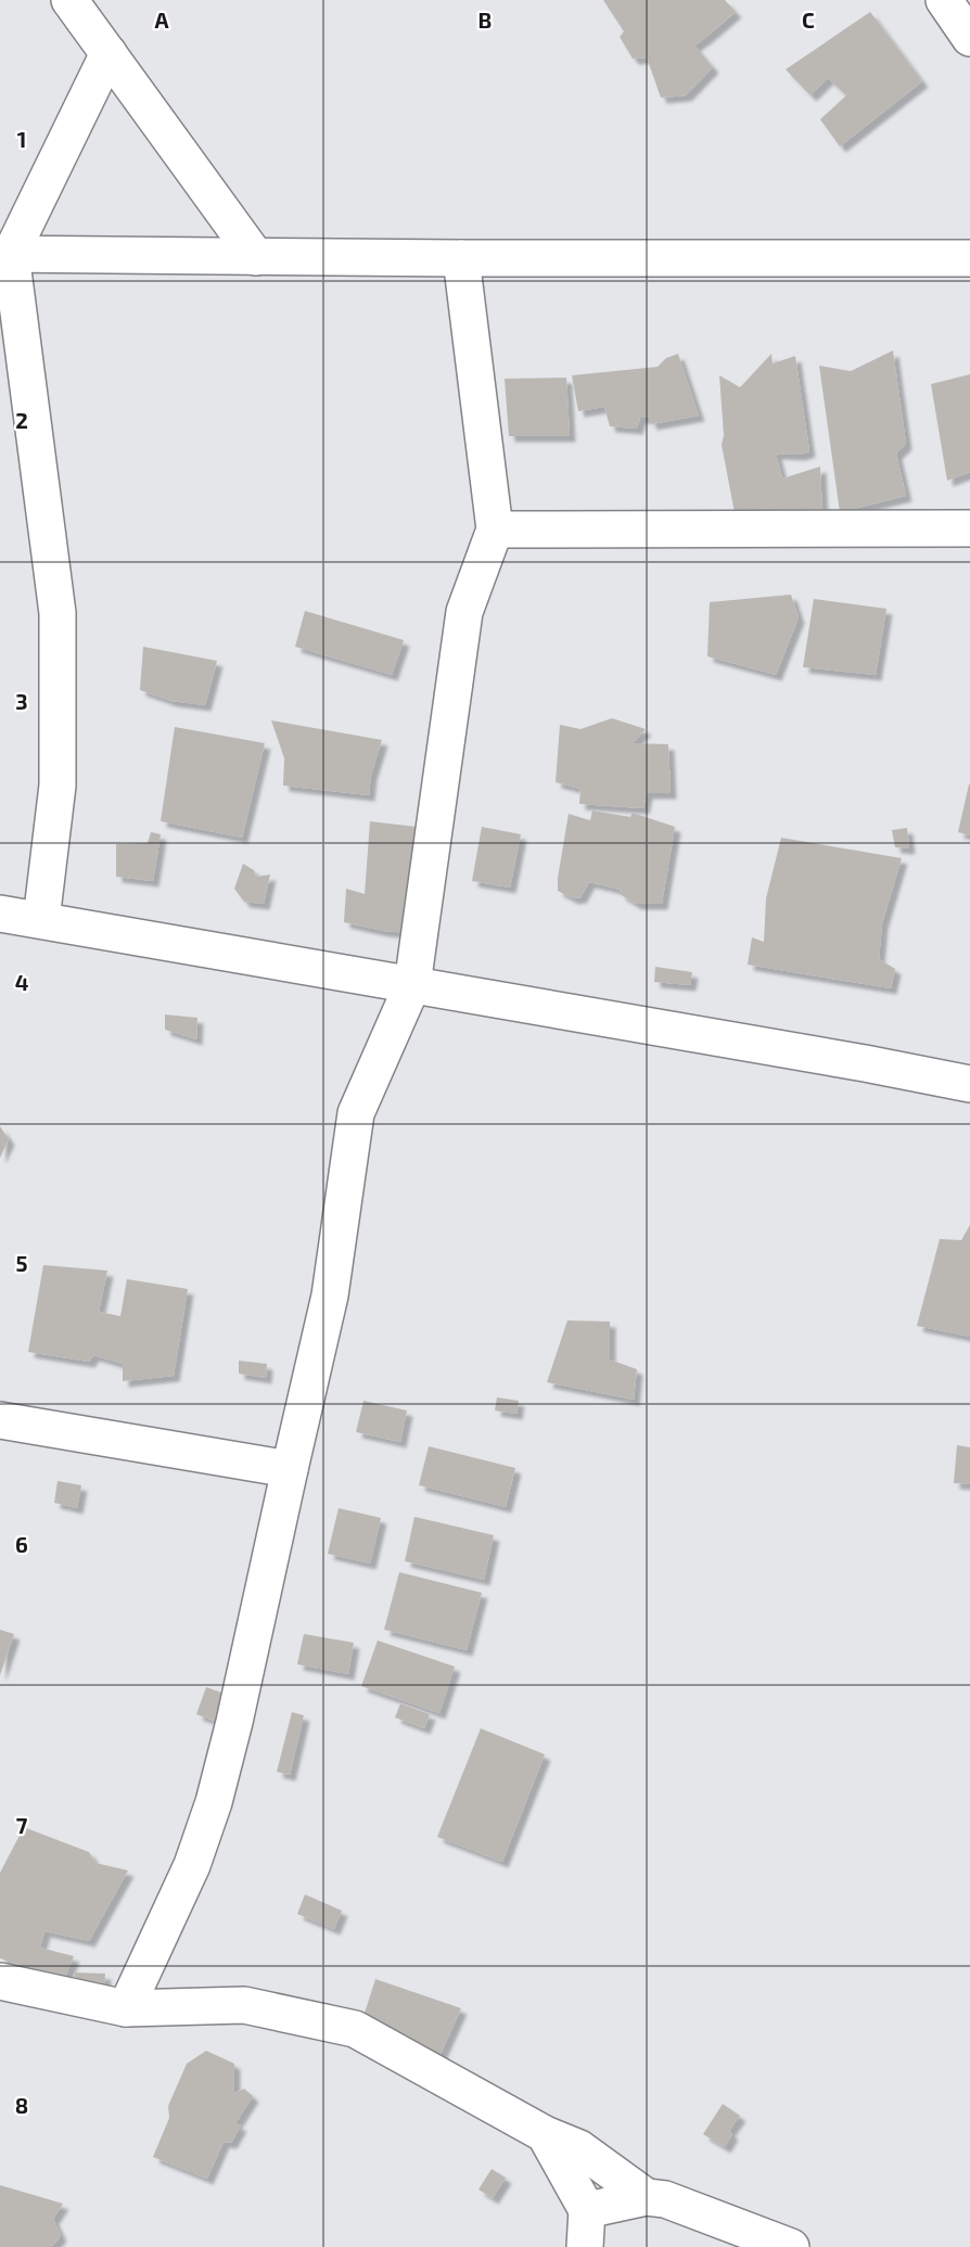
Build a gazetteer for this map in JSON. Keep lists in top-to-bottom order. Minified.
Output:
{"grid":{"columns":["A","B","C"],"rows":["1","2","3","4","5","6","7","8"]}}
